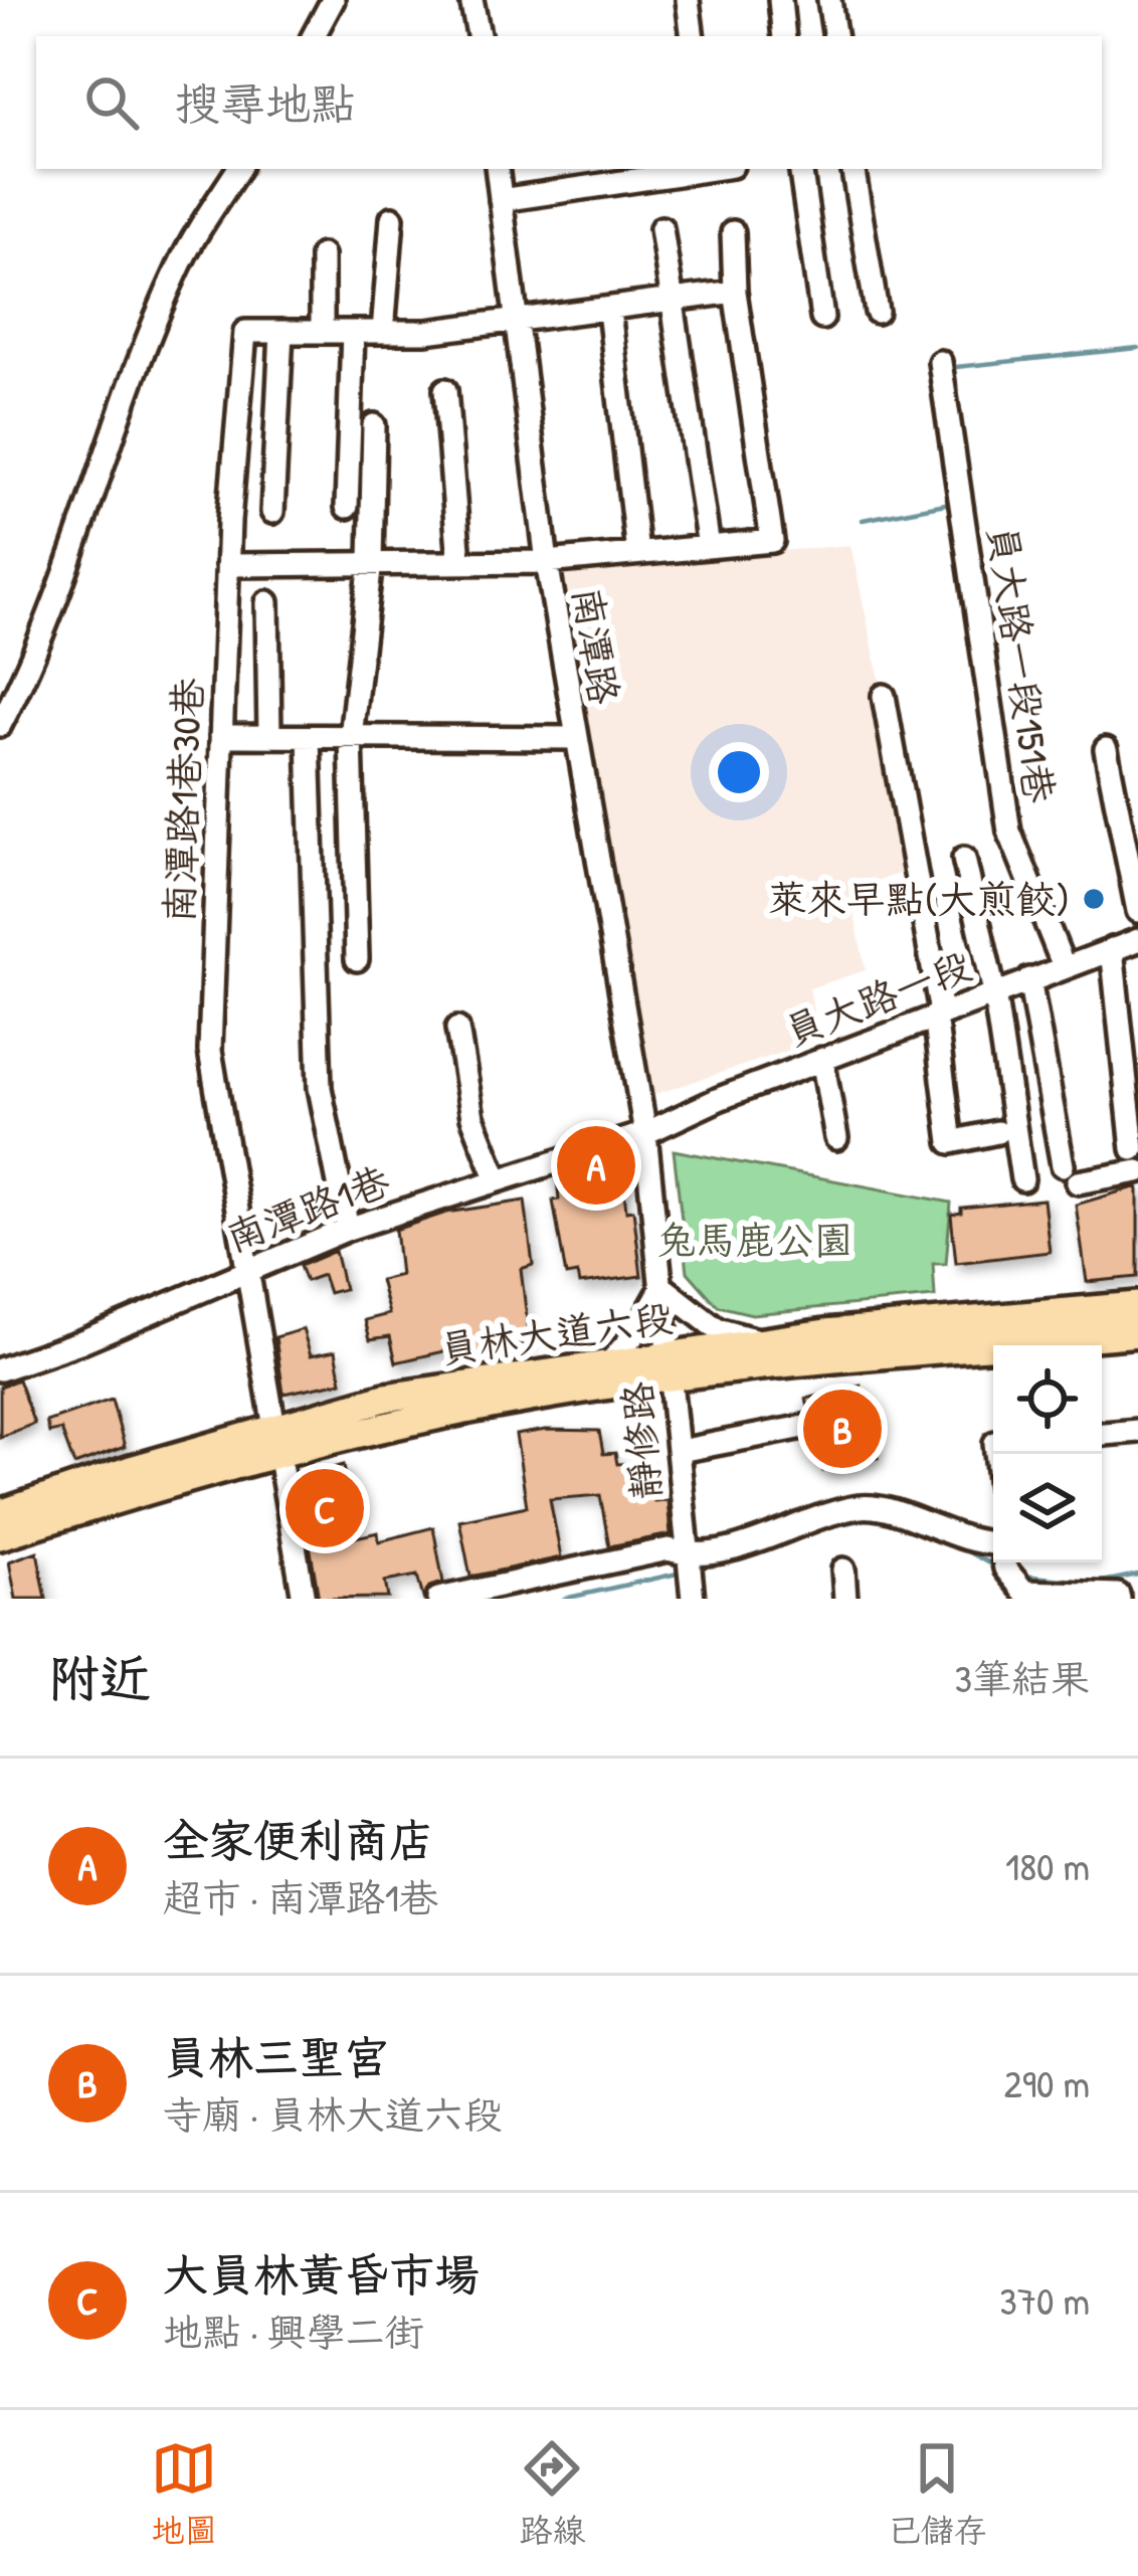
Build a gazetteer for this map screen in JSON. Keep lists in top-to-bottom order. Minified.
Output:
{"streets":{"main road":["員林大道六段"],"street":["南潭路","員大路一段151巷","南潭路1巷30巷","員大路一段","南潭路1巷","靜修路"]},"crossings":[["南潭路","員大路一段"],["南潭路","南潭路1巷"],["南潭路","靜修路"],["員大路一段151巷","員大路一段"],["南潭路1巷30巷","南潭路1巷"],["南潭路1巷30巷","員林大道六段"],["員大路一段","南潭路1巷"],["員大路一段","靜修路"],["南潭路1巷","靜修路"],["員林大道六段","靜修路"]],"parks":["兔馬鹿公園"],"places":["萊來早點(大煎餃)"],"page":{"search":"搜尋地點","pins":["A","B","C"],"heading":["附近","3筆結果"],"list":[{"mark":"A","name":"全家便利商店","note":"超市 · 南潭路1巷","value":"180 m"},{"mark":"B","name":"員林三聖宮","note":"寺廟 · 員林大道六段","value":"290 m"},{"mark":"C","name":"大員林黃昏市場","note":"地點 · 興學二街","value":"370 m"}],"nav":["地圖","路線","已儲存"]}}
